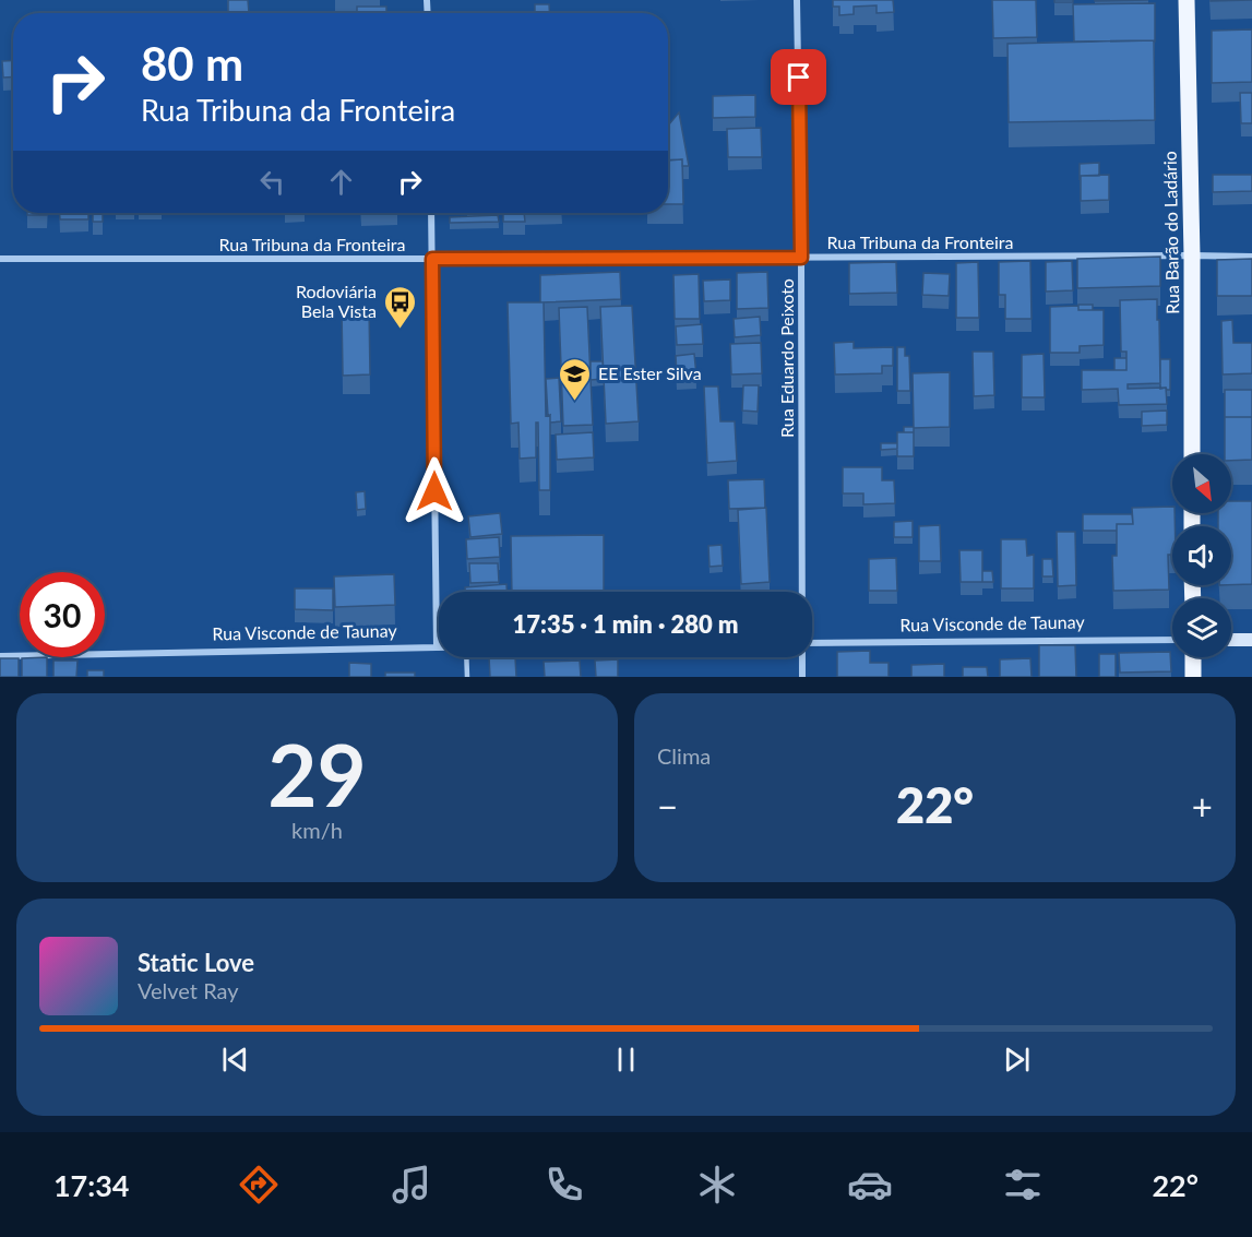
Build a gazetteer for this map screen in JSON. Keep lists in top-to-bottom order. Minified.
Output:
{"streets":{"main road":["Rua Barão do Ladário"],"street":["Rua Tribuna da Fronteira","Rua Eduardo Peixoto","Rua Visconde de Taunay"]},"crossings":[["Rua Barão do Ladário","Rua Tribuna da Fronteira"],["Rua Tribuna da Fronteira","Rua Eduardo Peixoto"]],"places":{"bus stop":["Rodoviária Bela Vista"],"school or university":["EE Ester Silva"]},"north":"bottom right","page":{"turn":["80 m","Rua Tribuna da Fronteira"],"limit":"30","trip":"17:35 · 1 min · 280 m","tile":[["29","km/h"],"Clima"],"heat":["−","22°","+"],"song":["Static Love","Velvet Ray"],"tabs":["17:34","22°"]}}
